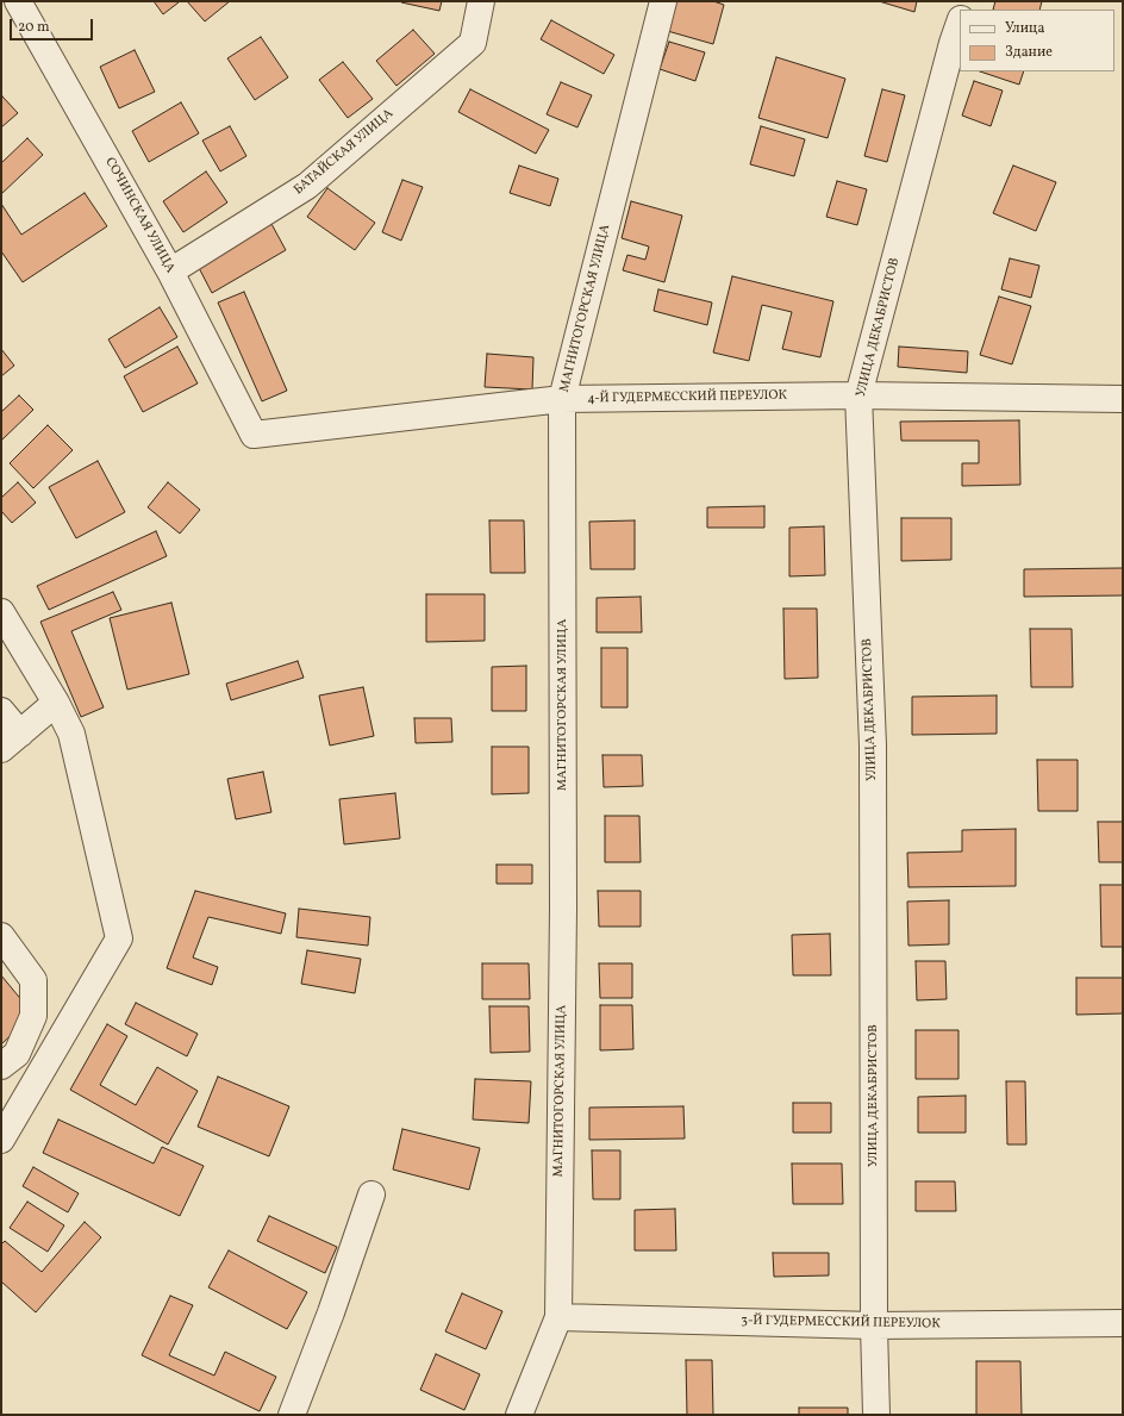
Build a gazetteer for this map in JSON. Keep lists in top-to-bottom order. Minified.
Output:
{"streets":{"street":["БАТАЙСКАЯ УЛИЦА","СОЧИНСКАЯ УЛИЦА","МАГНИТОГОРСКАЯ УЛИЦА","УЛИЦА ДЕКАБРИСТОВ","4-Й ГУДЕРМЕССКИЙ ПЕРЕУЛОК","3-Й ГУДЕРМЕССКИЙ ПЕРЕУЛОК"]},"crossings":[["БАТАЙСКАЯ УЛИЦА","СОЧИНСКАЯ УЛИЦА"],["СОЧИНСКАЯ УЛИЦА","4-Й ГУДЕРМЕССКИЙ ПЕРЕУЛОК"],["МАГНИТОГОРСКАЯ УЛИЦА","4-Й ГУДЕРМЕССКИЙ ПЕРЕУЛОК"],["МАГНИТОГОРСКАЯ УЛИЦА","3-Й ГУДЕРМЕССКИЙ ПЕРЕУЛОК"],["УЛИЦА ДЕКАБРИСТОВ","4-Й ГУДЕРМЕССКИЙ ПЕРЕУЛОК"],["УЛИЦА ДЕКАБРИСТОВ","3-Й ГУДЕРМЕССКИЙ ПЕРЕУЛОК"]],"legend":["Улица","Здание"],"scale_bar":"20 m"}
